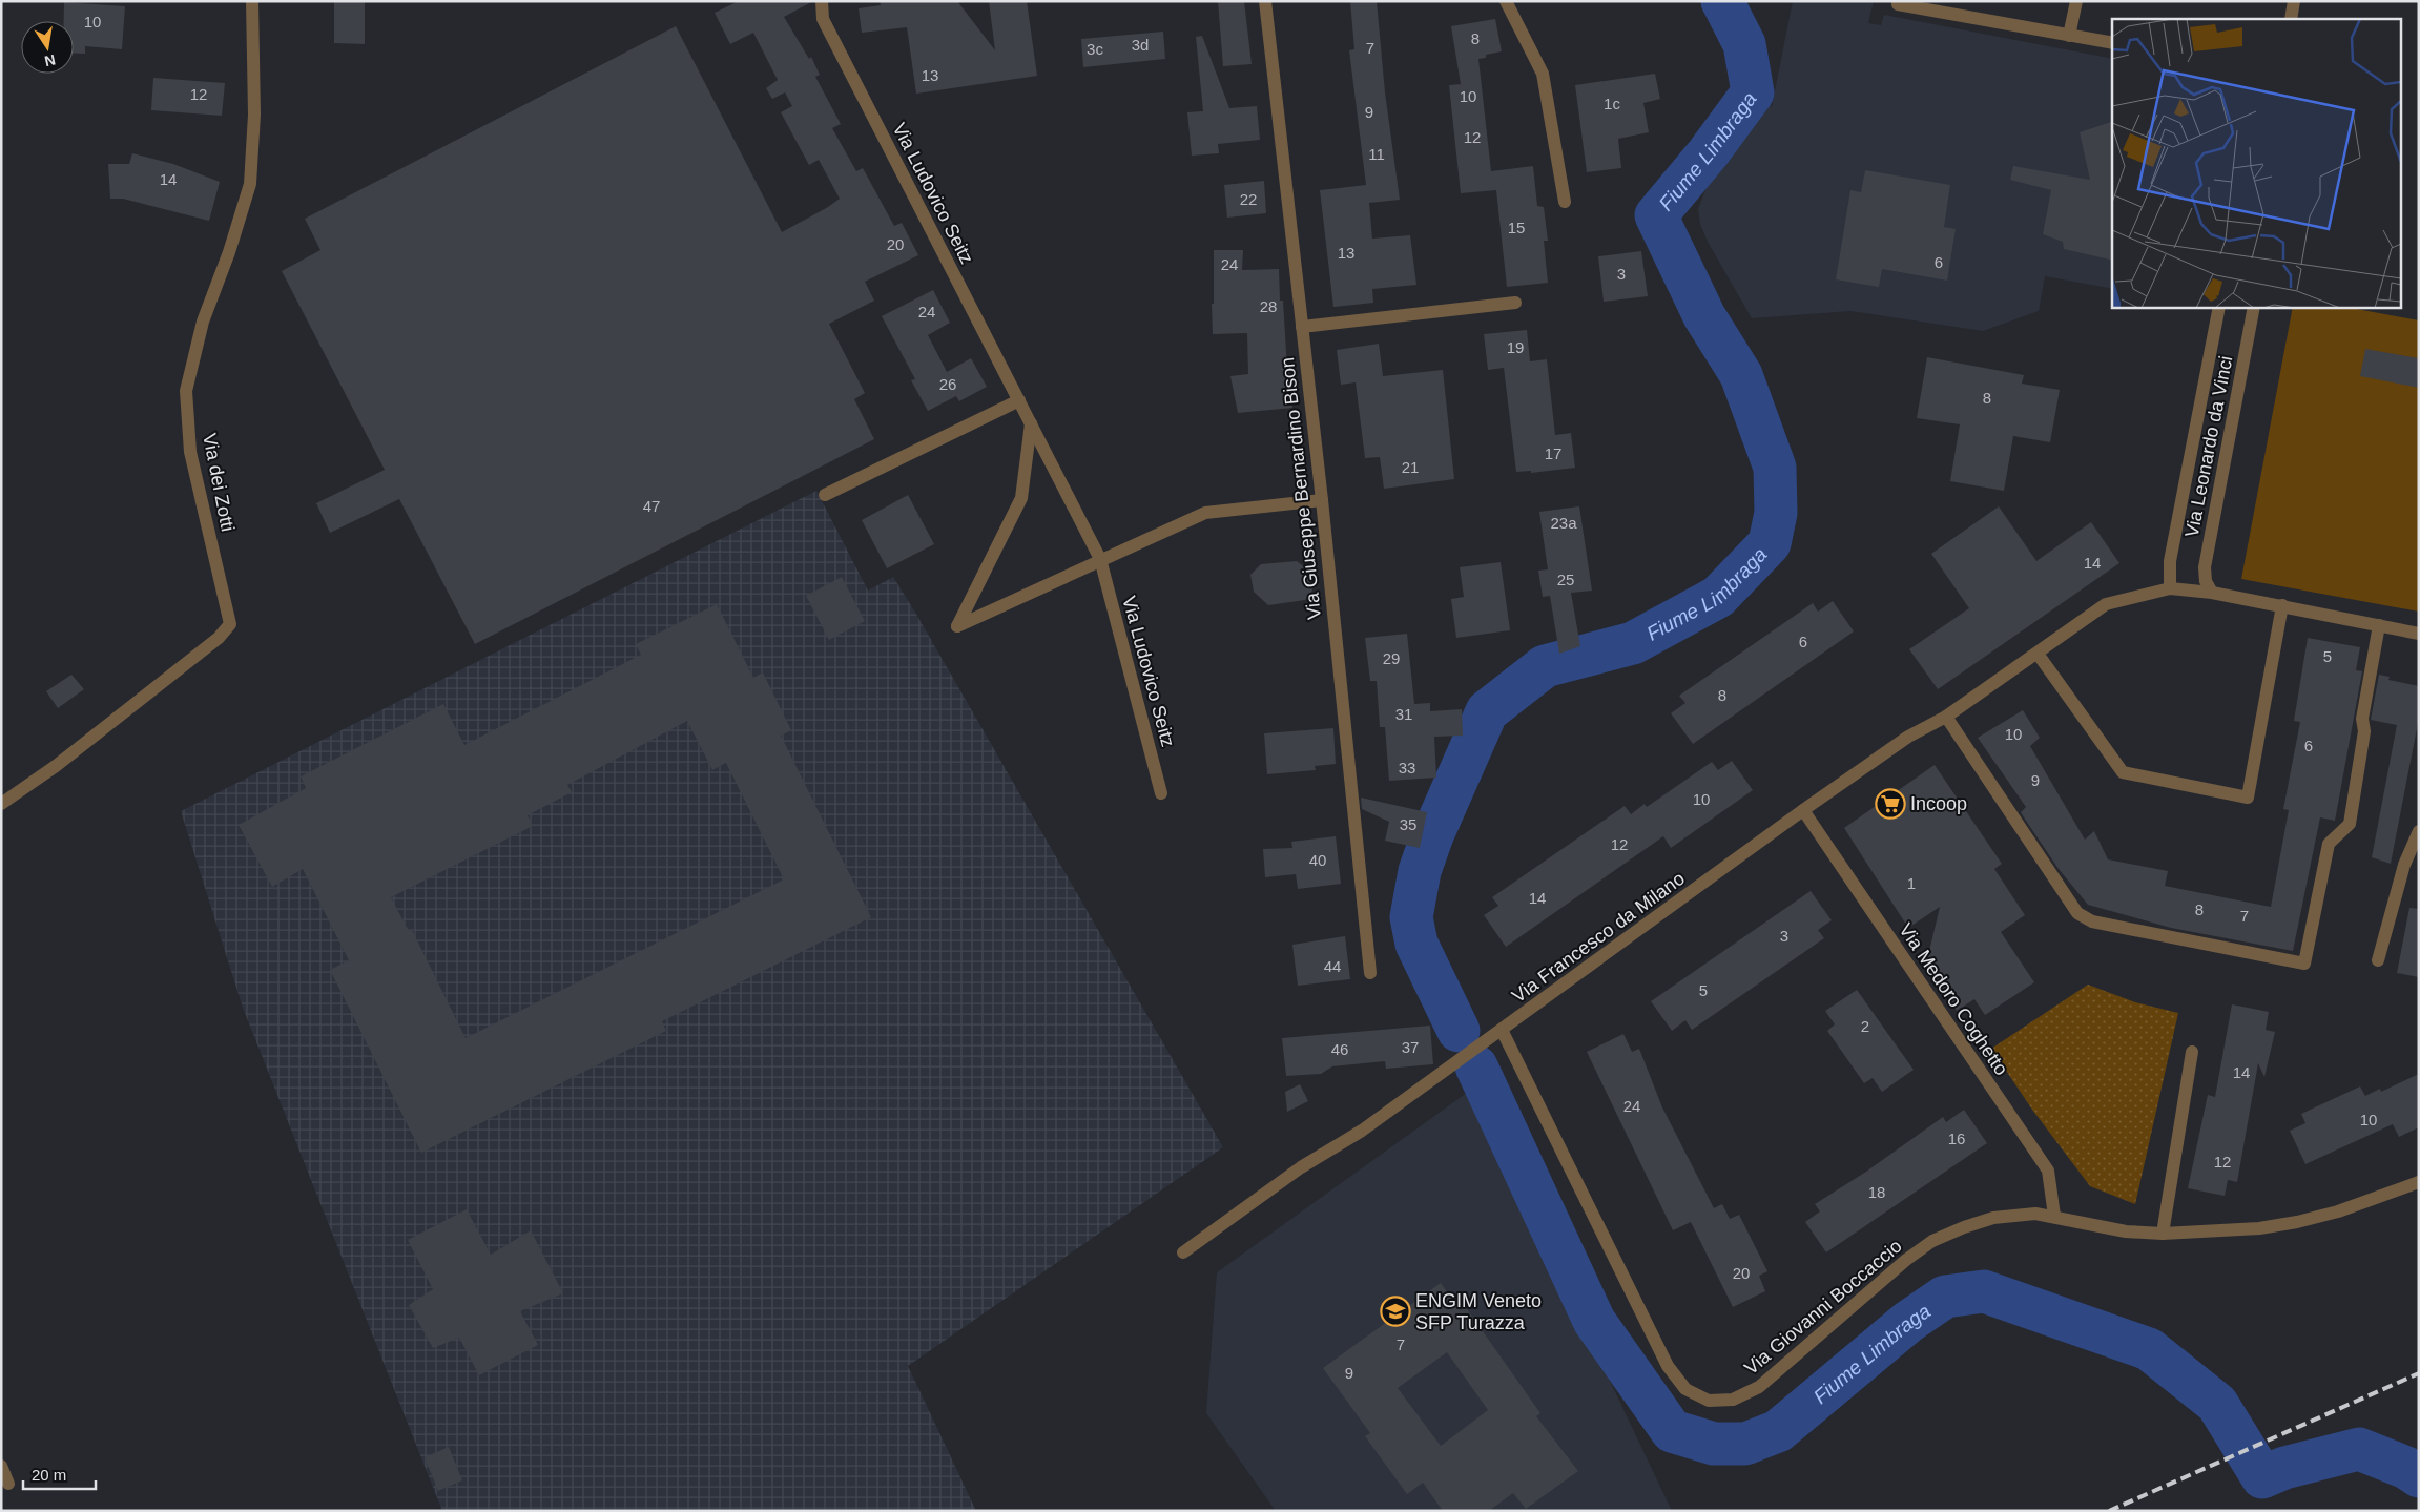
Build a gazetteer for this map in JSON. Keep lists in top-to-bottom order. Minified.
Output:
{"streets":{"street":["Via Ludovico Seitz","Via Leonardo da Vinci","Via dei Zotti","Via Giuseppe Bernardino Bison","Via Francesco da Milano","Via Medoro Coghetto","Via Giovanni Boccaccio"]},"crossings":[["Via Leonardo da Vinci","Via Francesco da Milano"],["Via Francesco da Milano","Via Medoro Coghetto"],["Via Francesco da Milano","Via Giovanni Boccaccio"],["Via Medoro Coghetto","Via Giovanni Boccaccio"]],"water":["Fiume Limbraga"],"places":{"supermarket":["Incoop"],"school or university":["ENGIM Veneto SFP Turazza"]},"house_numbers":["10","8","3d","7","3c","13","12","10","1c","9","12","11","14","22","15","20","13","6","24","3","28","24","19","26","8","17","21","47","23a","14","25","6","5","29","8","31","10","6","33","9","10","35","12","40","1","14","8","7","3","44","5","2","37","46","14","24","10","16","12","18","20","7","9"],"scale_bar":"20 m","north":"bottom"}
